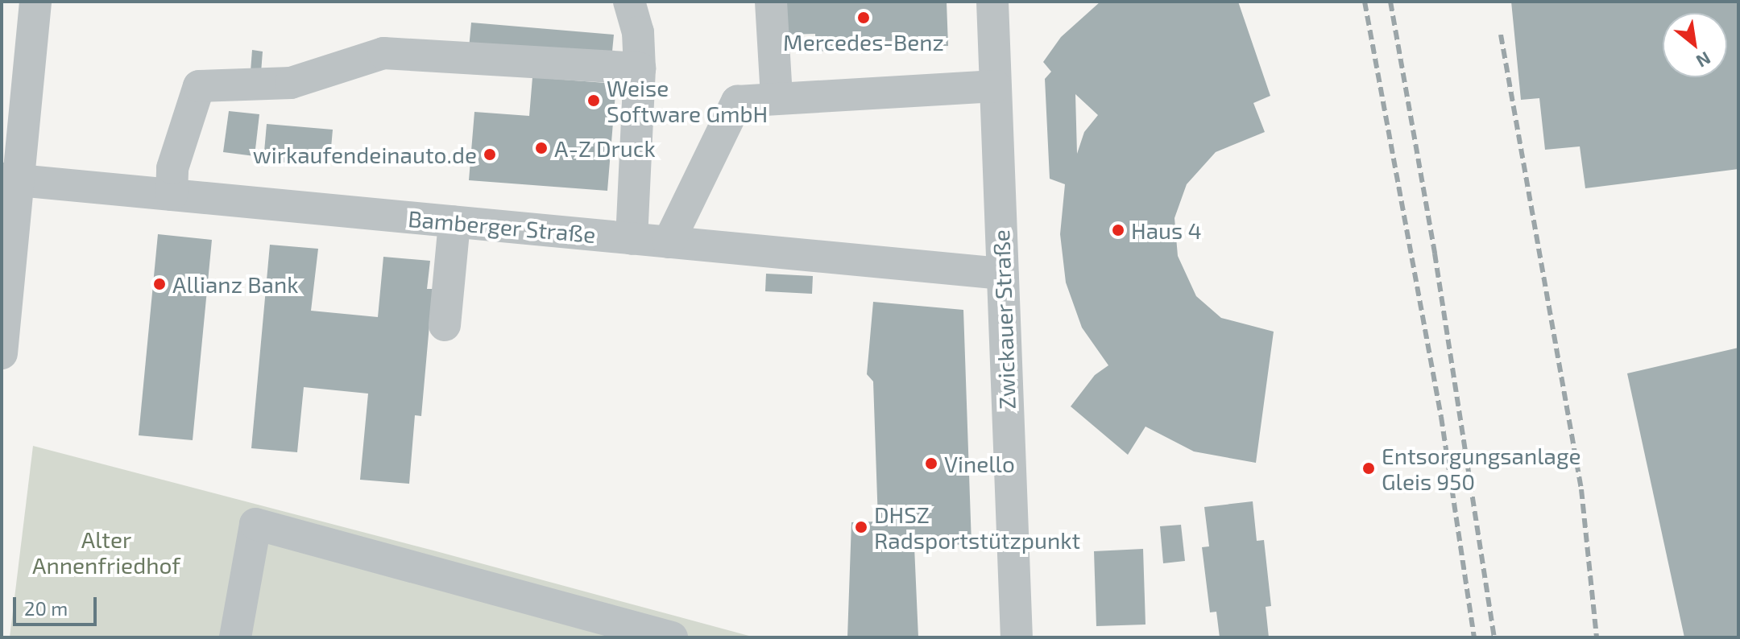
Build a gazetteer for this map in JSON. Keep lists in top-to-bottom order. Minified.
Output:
{"streets":{"street":["Bamberger Straße","Zwickauer Straße"]},"crossings":[["Bamberger Straße","Zwickauer Straße"]],"parks":["Alter Annenfriedhof"],"places":["Mercedes-Benz","Weise Software GmbH","A-Z Druck","wirkaufendeinauto.de","Haus 4","Allianz Bank","Vinello","Entsorgungsanlage Gleis 950","DHSZ Radsportstützpunkt"],"scale_bar":"20 m","north":"bottom right"}
